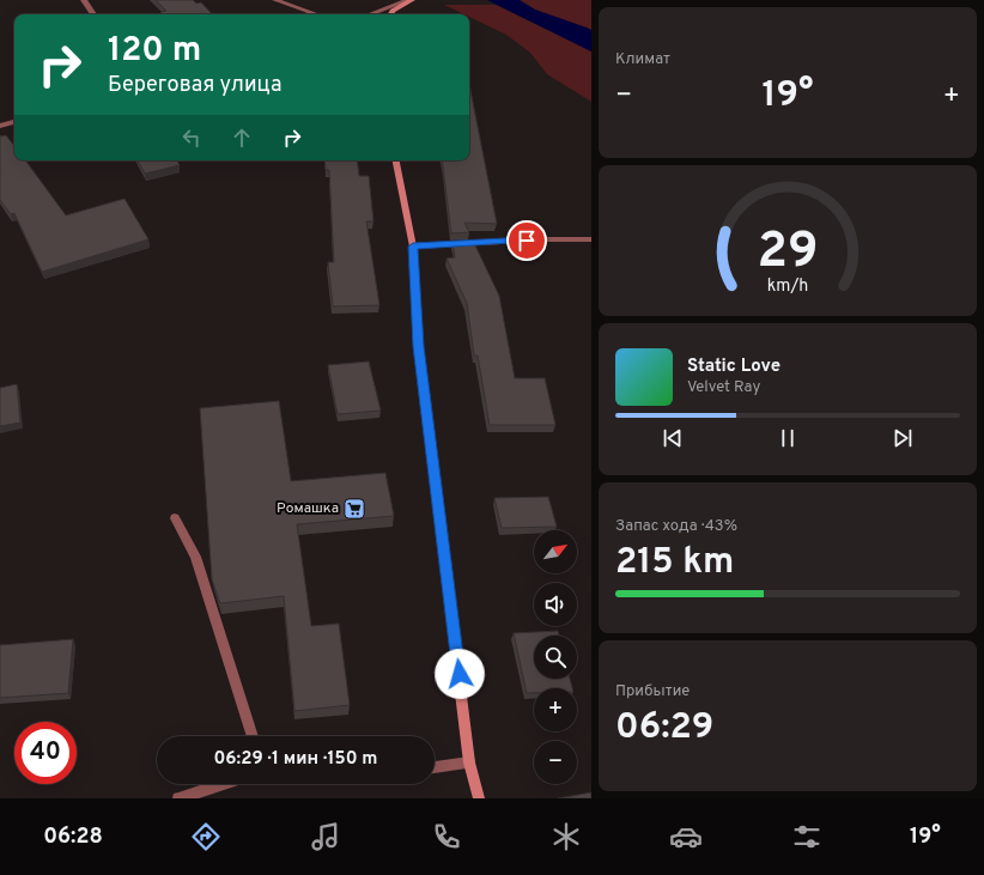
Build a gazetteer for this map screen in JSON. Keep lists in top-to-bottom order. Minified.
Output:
{"places":{"supermarket":["Ромашка"]},"north":"top right","page":{"tile":["Климат",["Запас хода · 43%","215 km"],["Прибытие","06:29"]],"turn":["120 m","Береговая улица"],"heat":["−","19°","+"],"song":["Static Love","Velvet Ray"],"map_buttons":["+","−"],"limit":"40","trip":"06:29 · 1 мин · 150 m","tabs":["06:28","19°"],"gauge":["29","km/h"]}}
